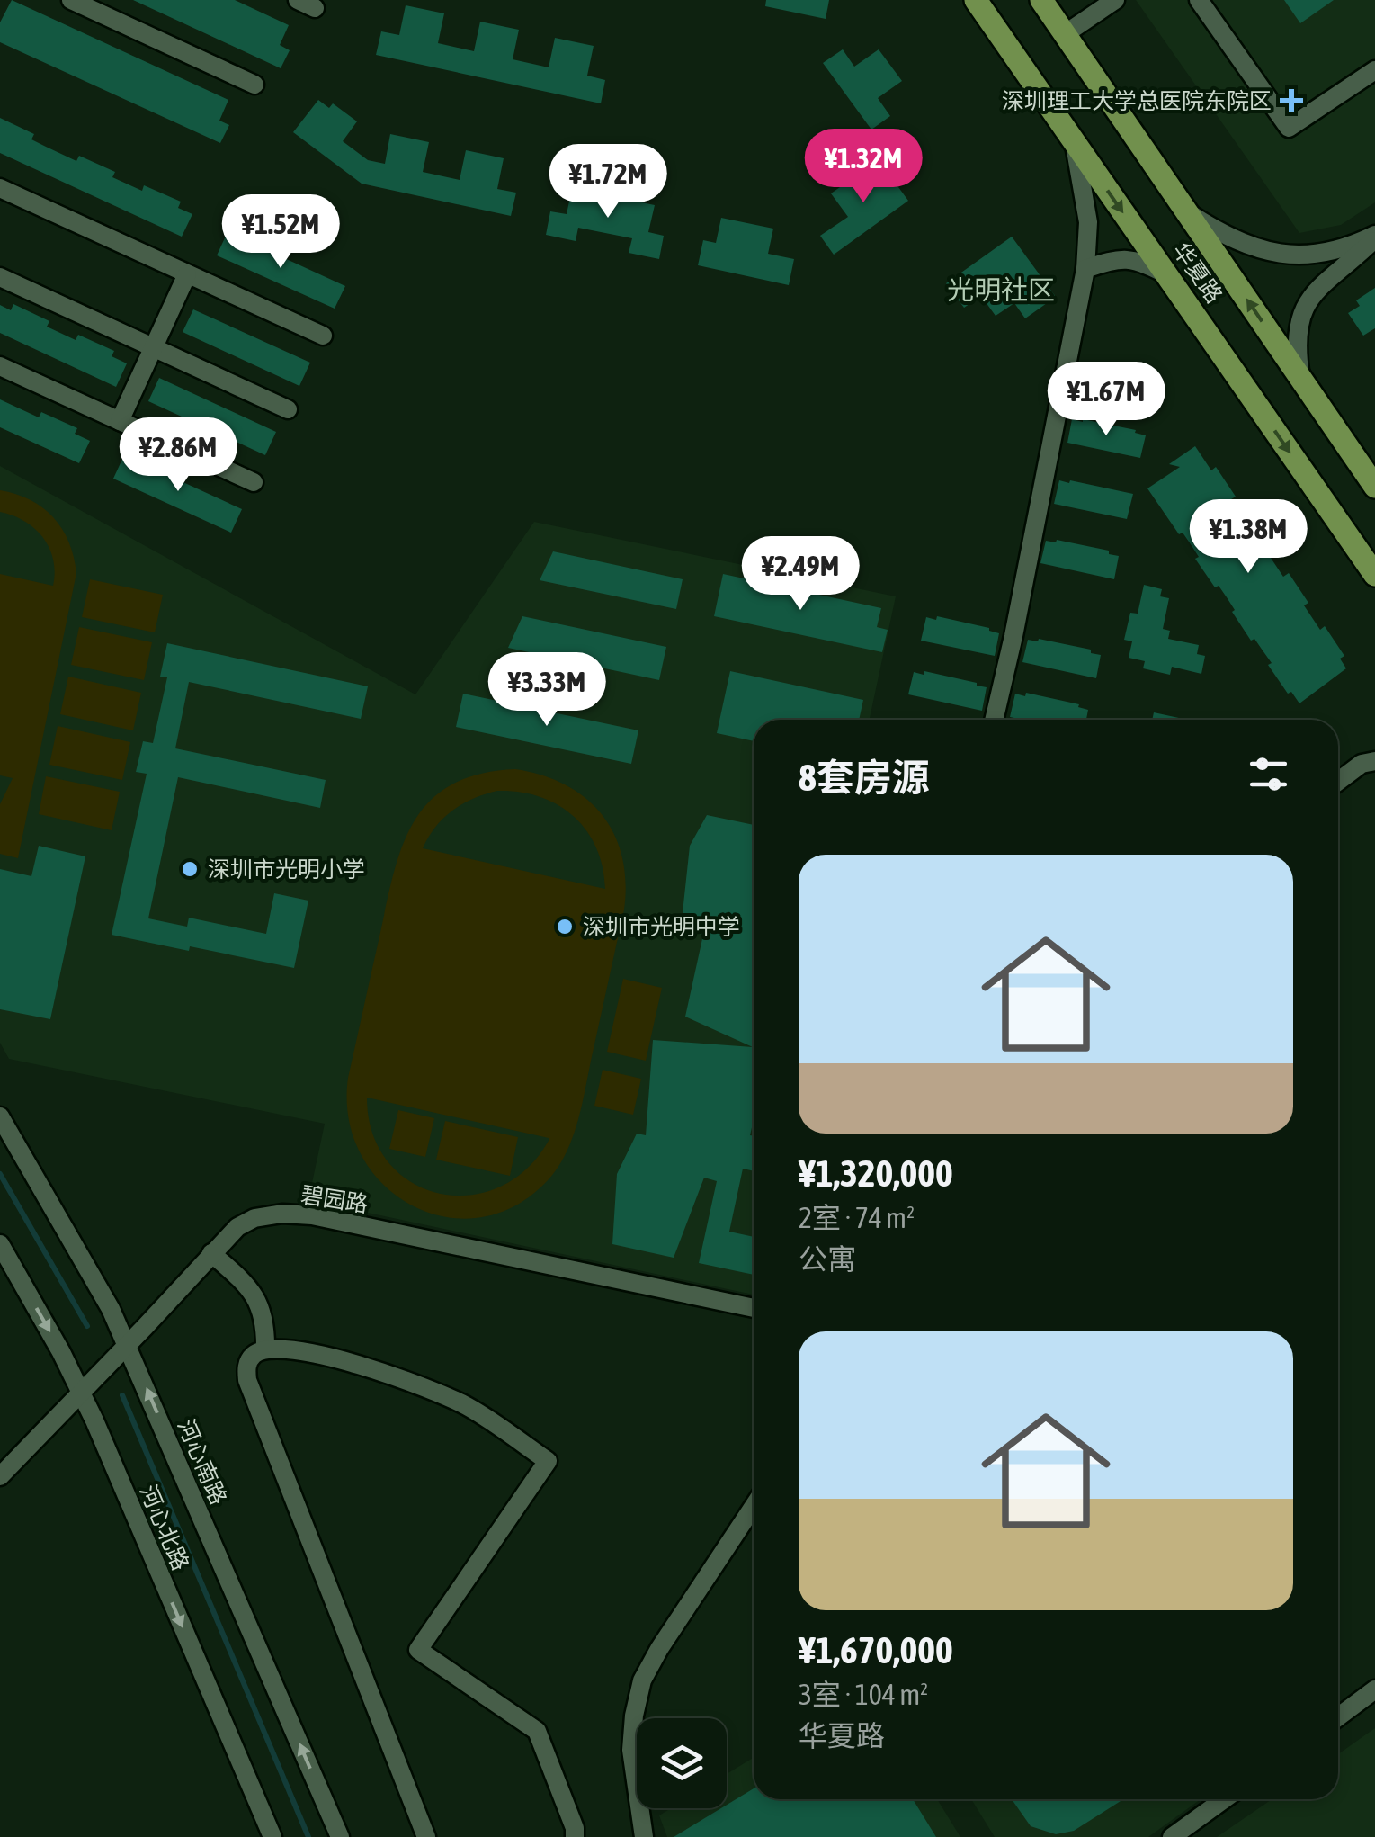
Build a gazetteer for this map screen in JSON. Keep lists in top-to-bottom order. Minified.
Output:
{"streets":{"main road":["华夏路"],"street":["碧园路","河心南路","河心北路"]},"crossings":[["碧园路","河心南路"],["碧园路","河心北路"]],"districts":["光明社区"],"places":{"health":["深圳理工大学总医院东院区"],"other":["深圳市光明小学","深圳市光明中学"]},"page":{"price":["¥1.32M","¥1.72M","¥1.52M","¥1.67M","¥2.86M","¥1.38M","¥2.49M","¥3.33M"],"heading":"8套房源","list":[{"name":"¥1,320,000","note":"2室 · 74 m² · 公寓"},{"name":"¥1,670,000","note":"3室 · 104 m² · 华夏路"}]}}
